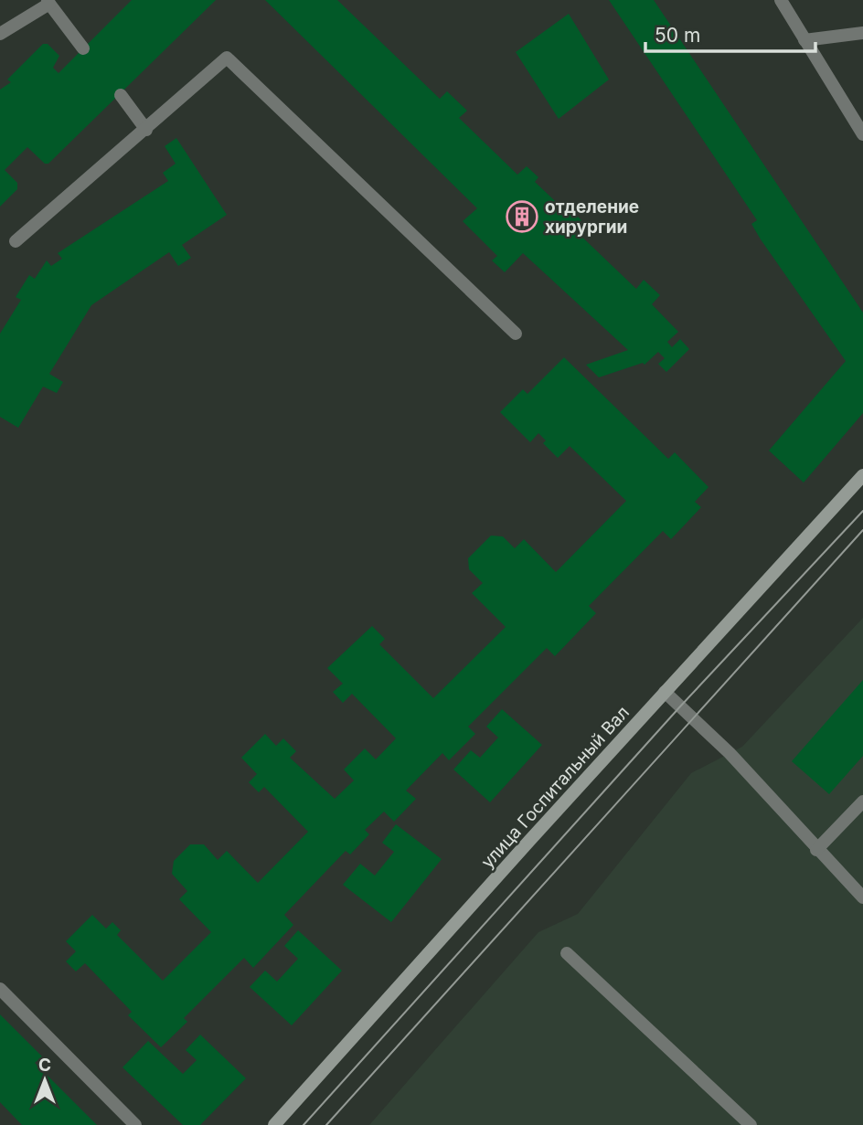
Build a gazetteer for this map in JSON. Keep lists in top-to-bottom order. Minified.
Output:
{"streets":{"main road":["улица Госпитальный Вал"]},"places":{"building":["отделение хирургии"]},"scale_bar":"50 m","north":"top"}
